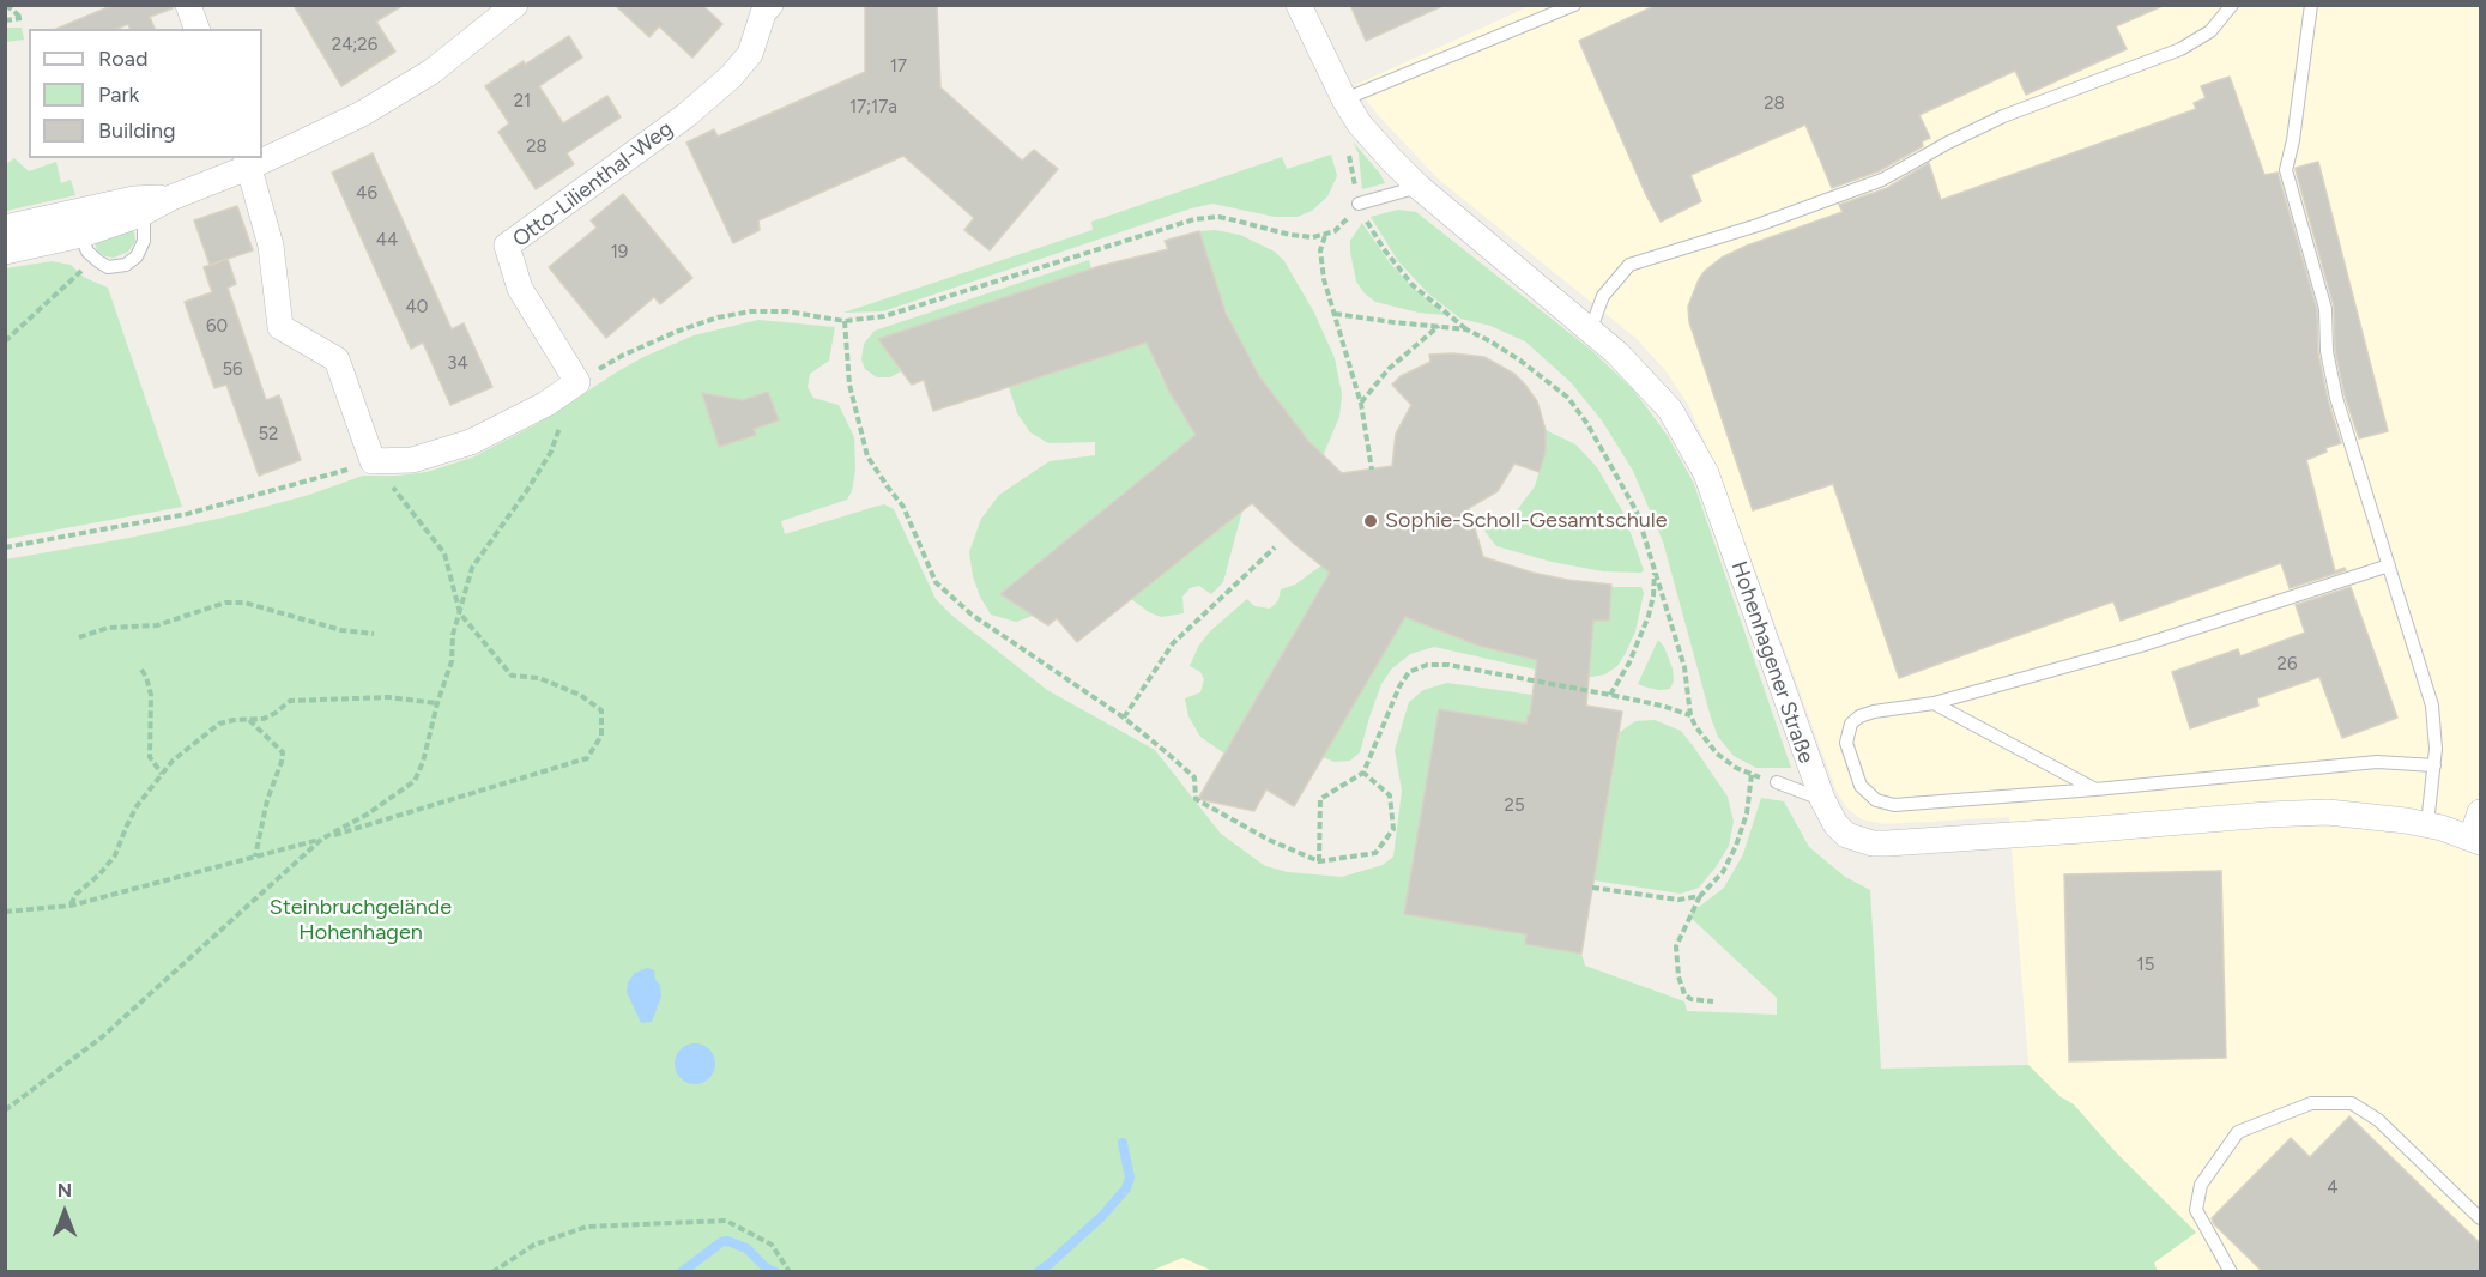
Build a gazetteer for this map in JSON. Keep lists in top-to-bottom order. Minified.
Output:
{"streets":{"street":["Otto-Lilienthal-Weg","Hohenhagener Straße"]},"parks":["Steinbruchgelände Hohenhagen"],"places":["Sophie-Scholl-Gesamtschule"],"house_numbers":["24;26","17","21","28","17;17a","28","46","44","19","40","60","34","56","52","26","25","15","4"],"legend":["Road","Park","Building"],"north":"top"}
